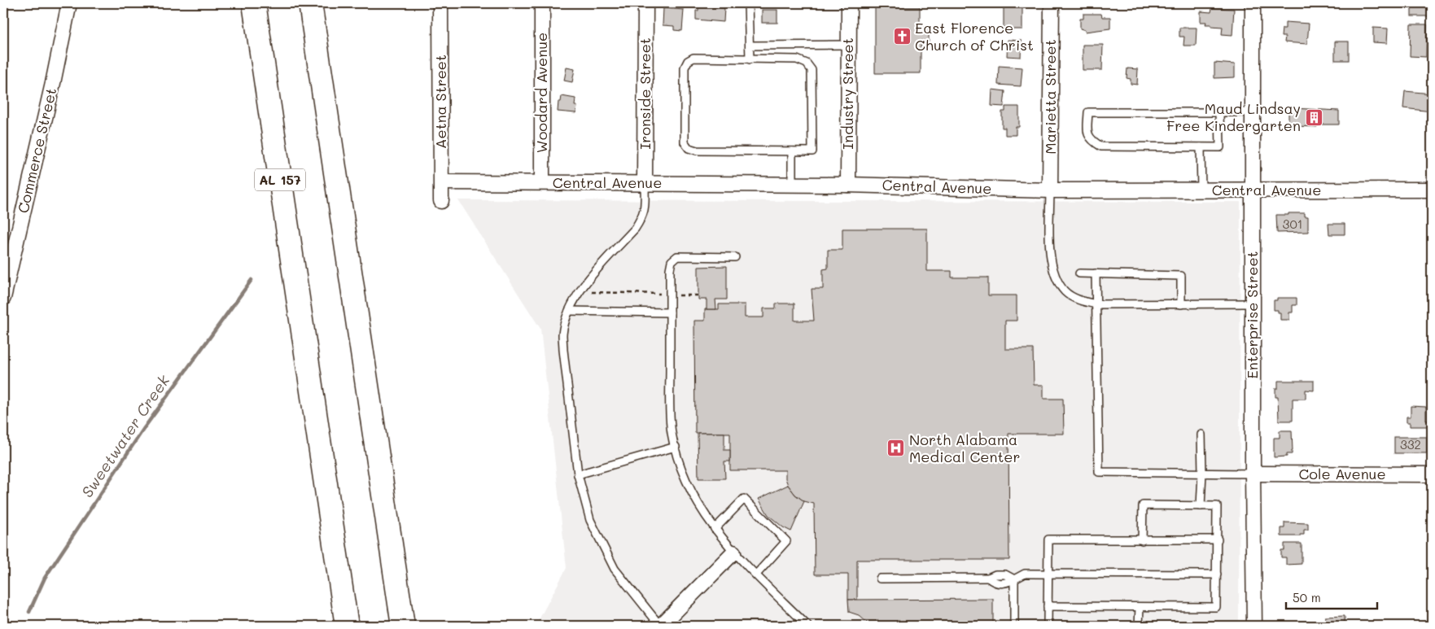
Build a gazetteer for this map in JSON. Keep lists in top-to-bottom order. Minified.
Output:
{"streets":{"highway":["AL 157"],"street":["Woodard Avenue","Ironside Street","Industry Street","Marietta Street","Aetna Street","Commerce Street","Central Avenue","Enterprise Street","Cole Avenue"]},"crossings":[["Woodard Avenue","Central Avenue"],["Ironside Street","Central Avenue"],["Industry Street","Central Avenue"],["Marietta Street","Central Avenue"],["Aetna Street","Central Avenue"],["Central Avenue","Enterprise Street"],["Enterprise Street","Cole Avenue"]],"water":["Sweetwater Creek"],"places":{"church":["East Florence Church of Christ"],"building":["Maud Lindsay Free Kindergarten"],"hospital":["North Alabama Medical Center"]},"house_numbers":["301","332"],"scale_bar":"50 m"}
